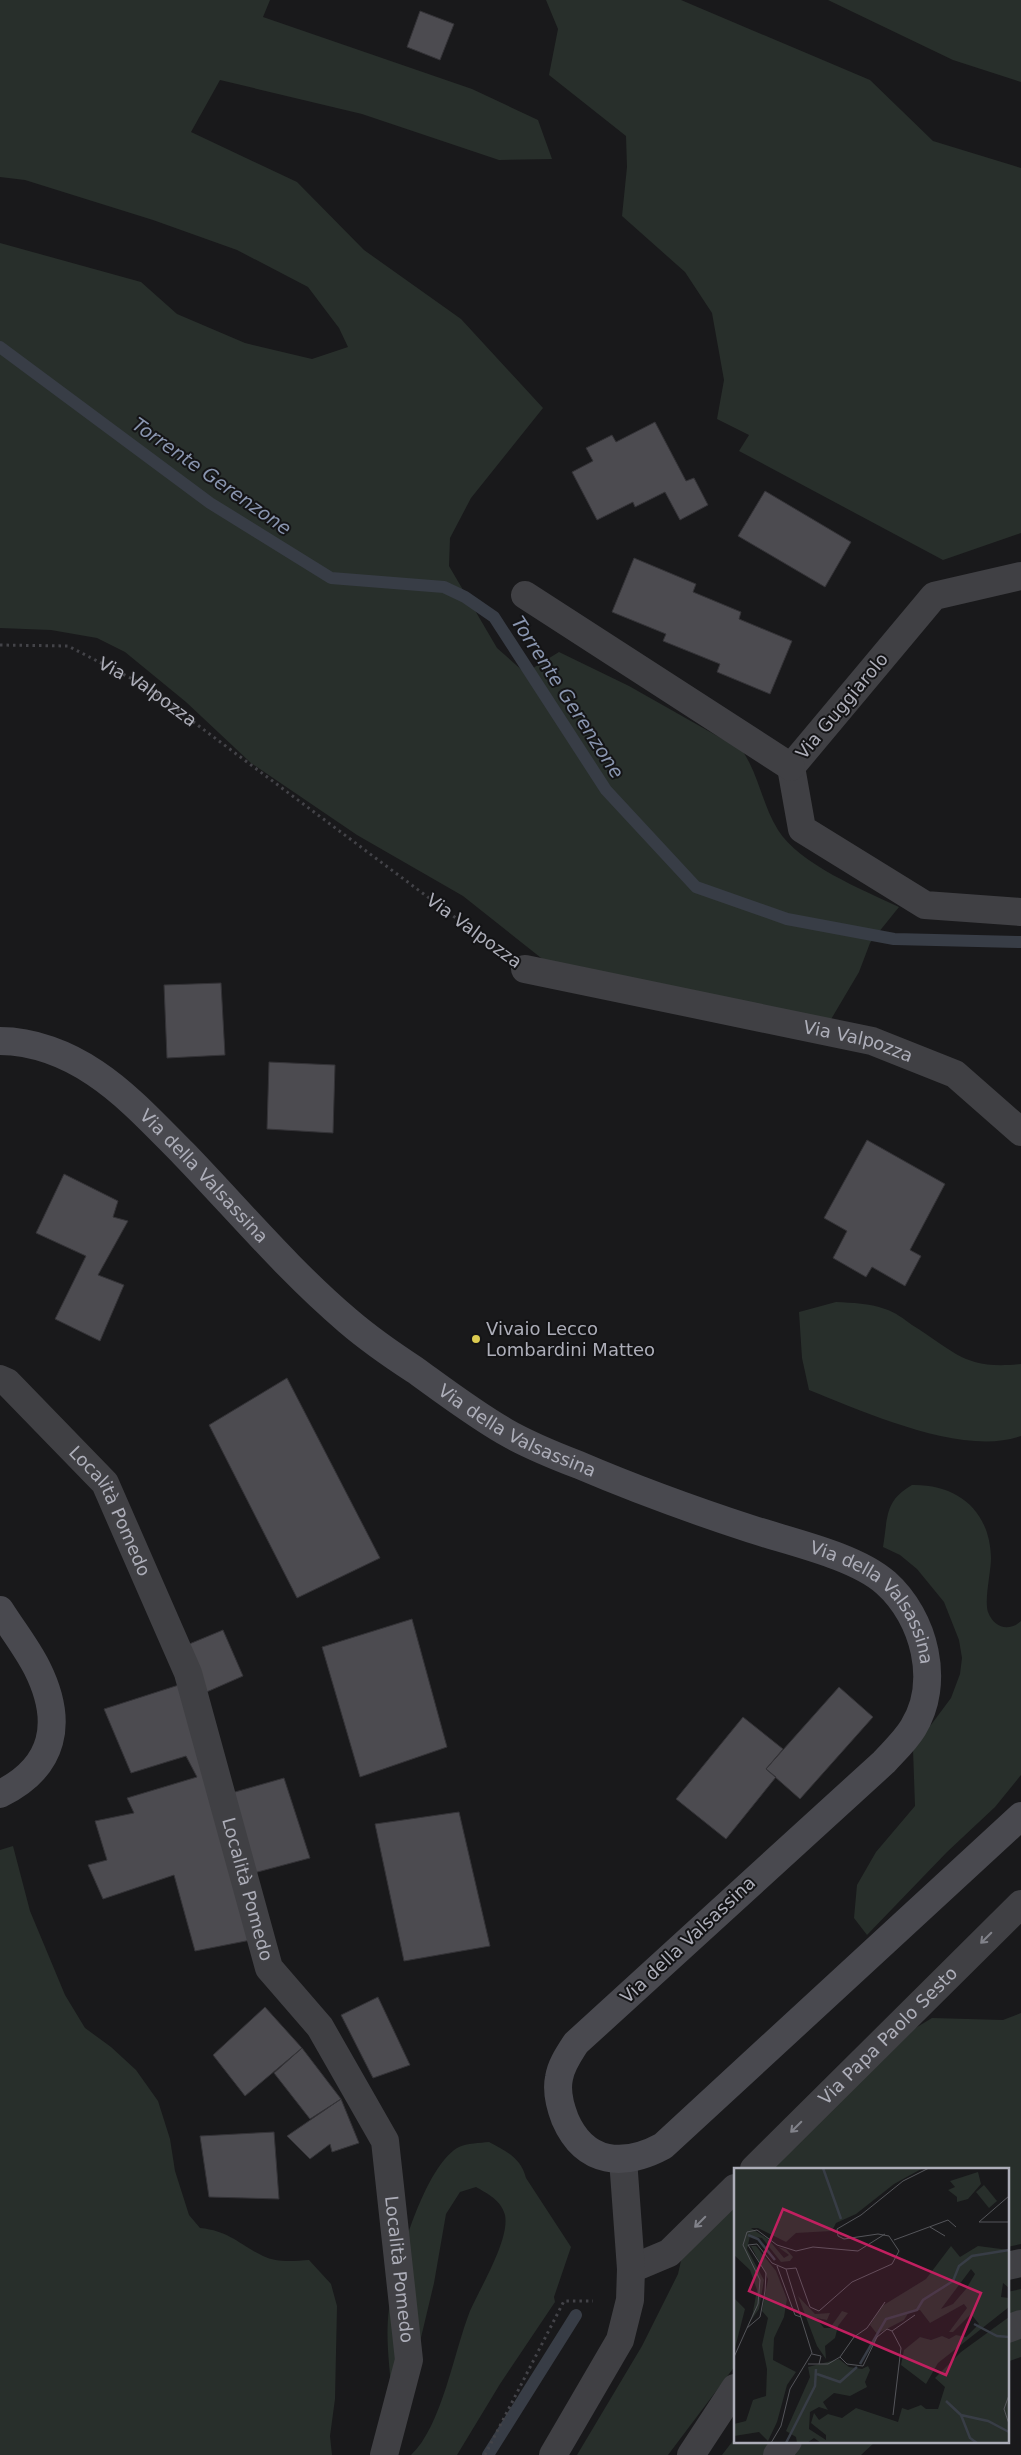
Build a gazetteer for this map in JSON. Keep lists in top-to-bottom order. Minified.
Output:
{"streets":{"main road":["Via della Valsassina"],"street":["Via Valpozza","Via Guggiarolo","Località Pomedo","Via Papa Paolo Sesto"]},"one_way":["Via Papa Paolo Sesto"],"water":["Torrente Gerenzone"],"places":["Vivaio Lecco Lombardini Matteo"]}
